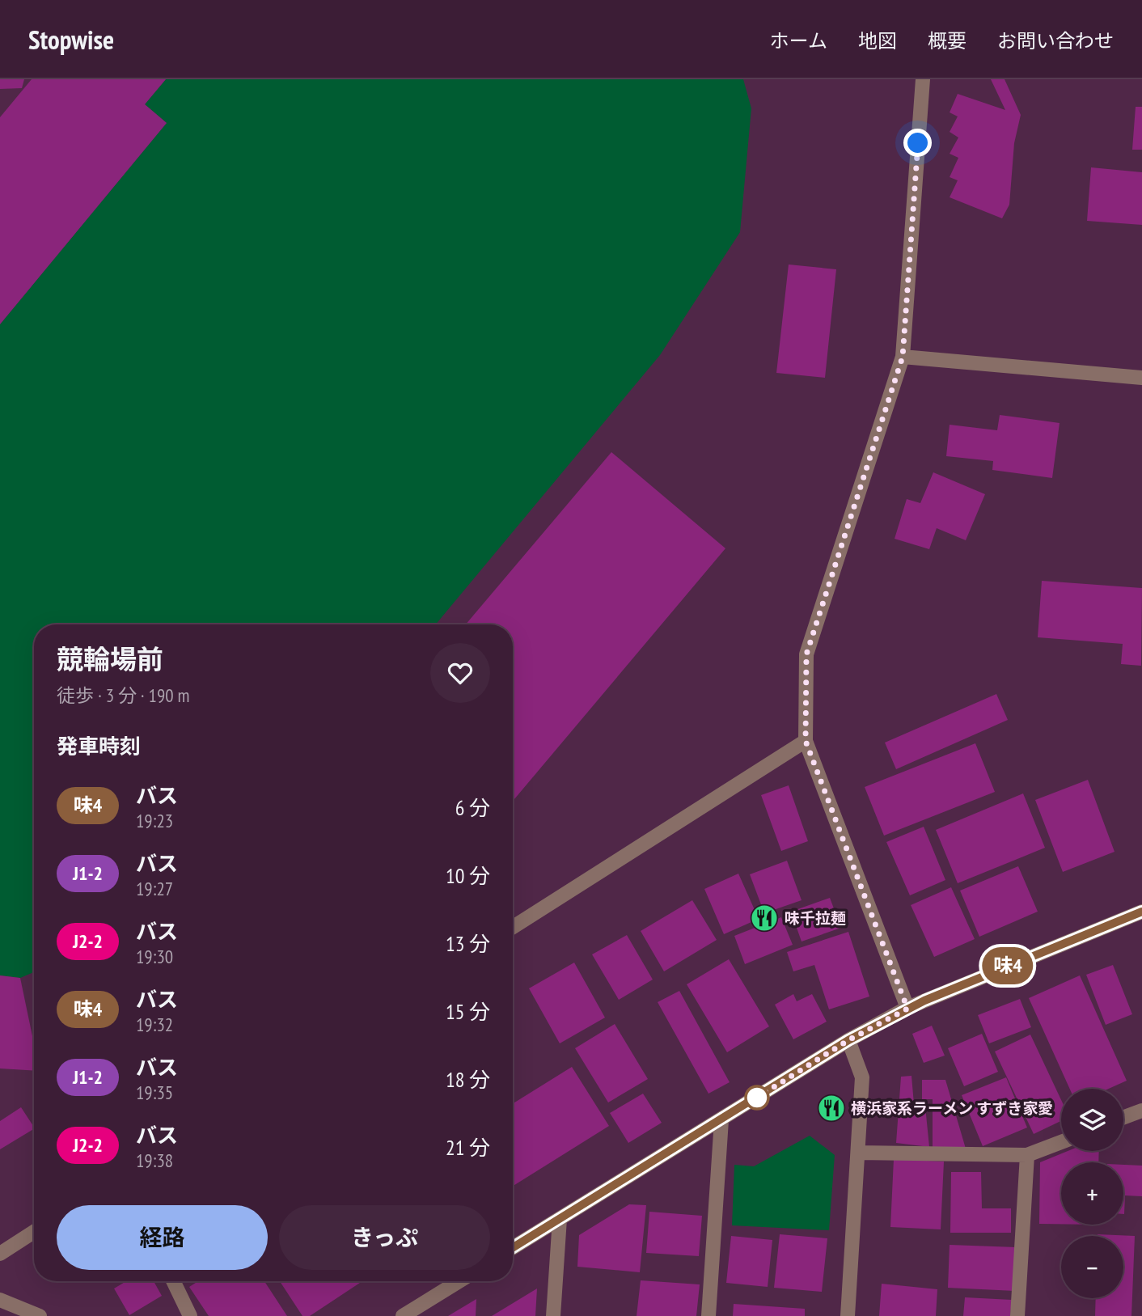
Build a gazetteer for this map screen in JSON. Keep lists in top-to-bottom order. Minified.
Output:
{"places":{"restaurant":["味千拉麺","横浜家系ラーメン すずき家愛"]},"lines":["bus line 味4"],"page":{"header":"Stopwise","nav":["ホーム","地図","概要","お問い合わせ"],"on_map":"味4","heading":[["競輪場前","徒歩 · 3 分 · 190 m"],"発車時刻"],"list":[{"mark":"味4","name":"バス","note":"19:23","value":"6 分"},{"mark":"J1-2","name":"バス","note":"19:27","value":"10 分"},{"mark":"J2-2","name":"バス","note":"19:30","value":"13 分"},{"mark":"味4","name":"バス","note":"19:32","value":"15 分"},{"mark":"J1-2","name":"バス","note":"19:35","value":"18 分"},{"mark":"J2-2","name":"バス","note":"19:38","value":"21 分"}],"map_buttons":["+","−"],"buttons":["経路","きっぷ"]}}
